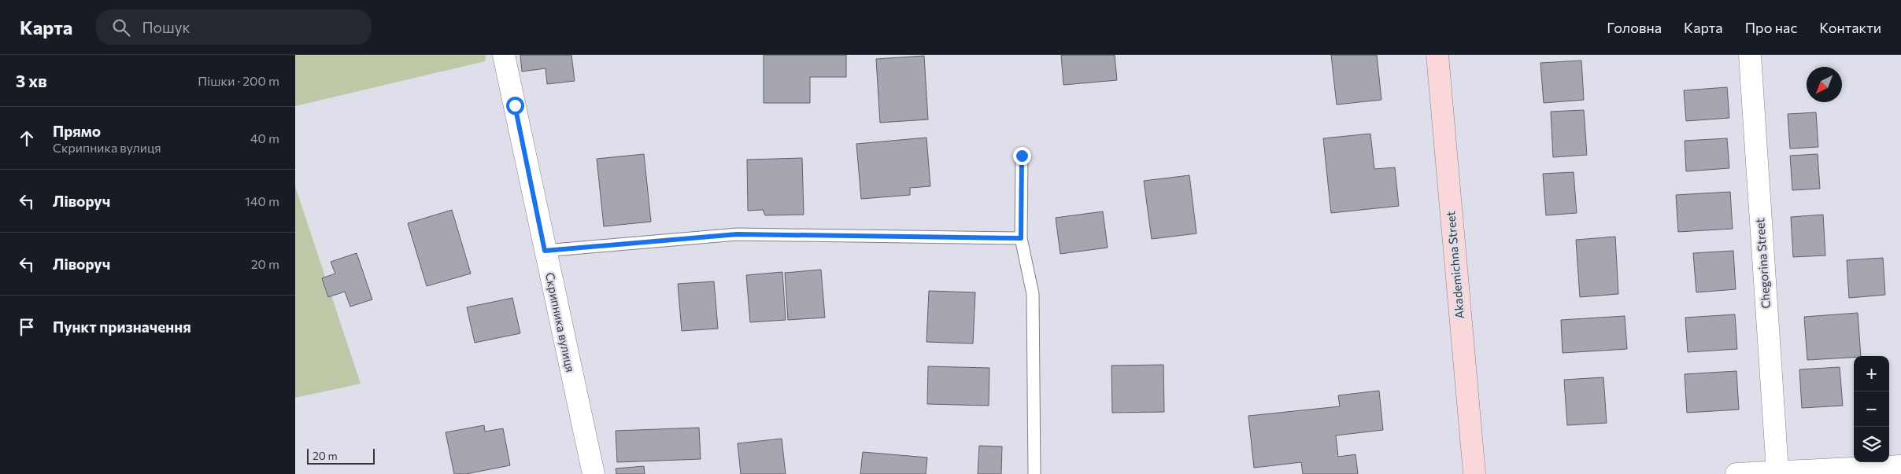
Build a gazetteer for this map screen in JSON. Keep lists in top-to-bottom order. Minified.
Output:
{"streets":{"main road":["Akademichna Street"],"street":["Chegorina Street","Скрипника вулиця"]},"scale_bar":"20 m","north":"bottom left","page":{"header":"Карта","search":"Пошук","nav":["Головна","Карта","Про нас","Контакти"],"heading":["3 хв","Пішки · 200 m"],"list":[["Прямо","Скрипника вулиця","40 m"],["Ліворуч","140 m"],["Ліворуч","20 m"],"Пункт призначення"],"map_buttons":["+","−"],"scale":"20 m"}}
